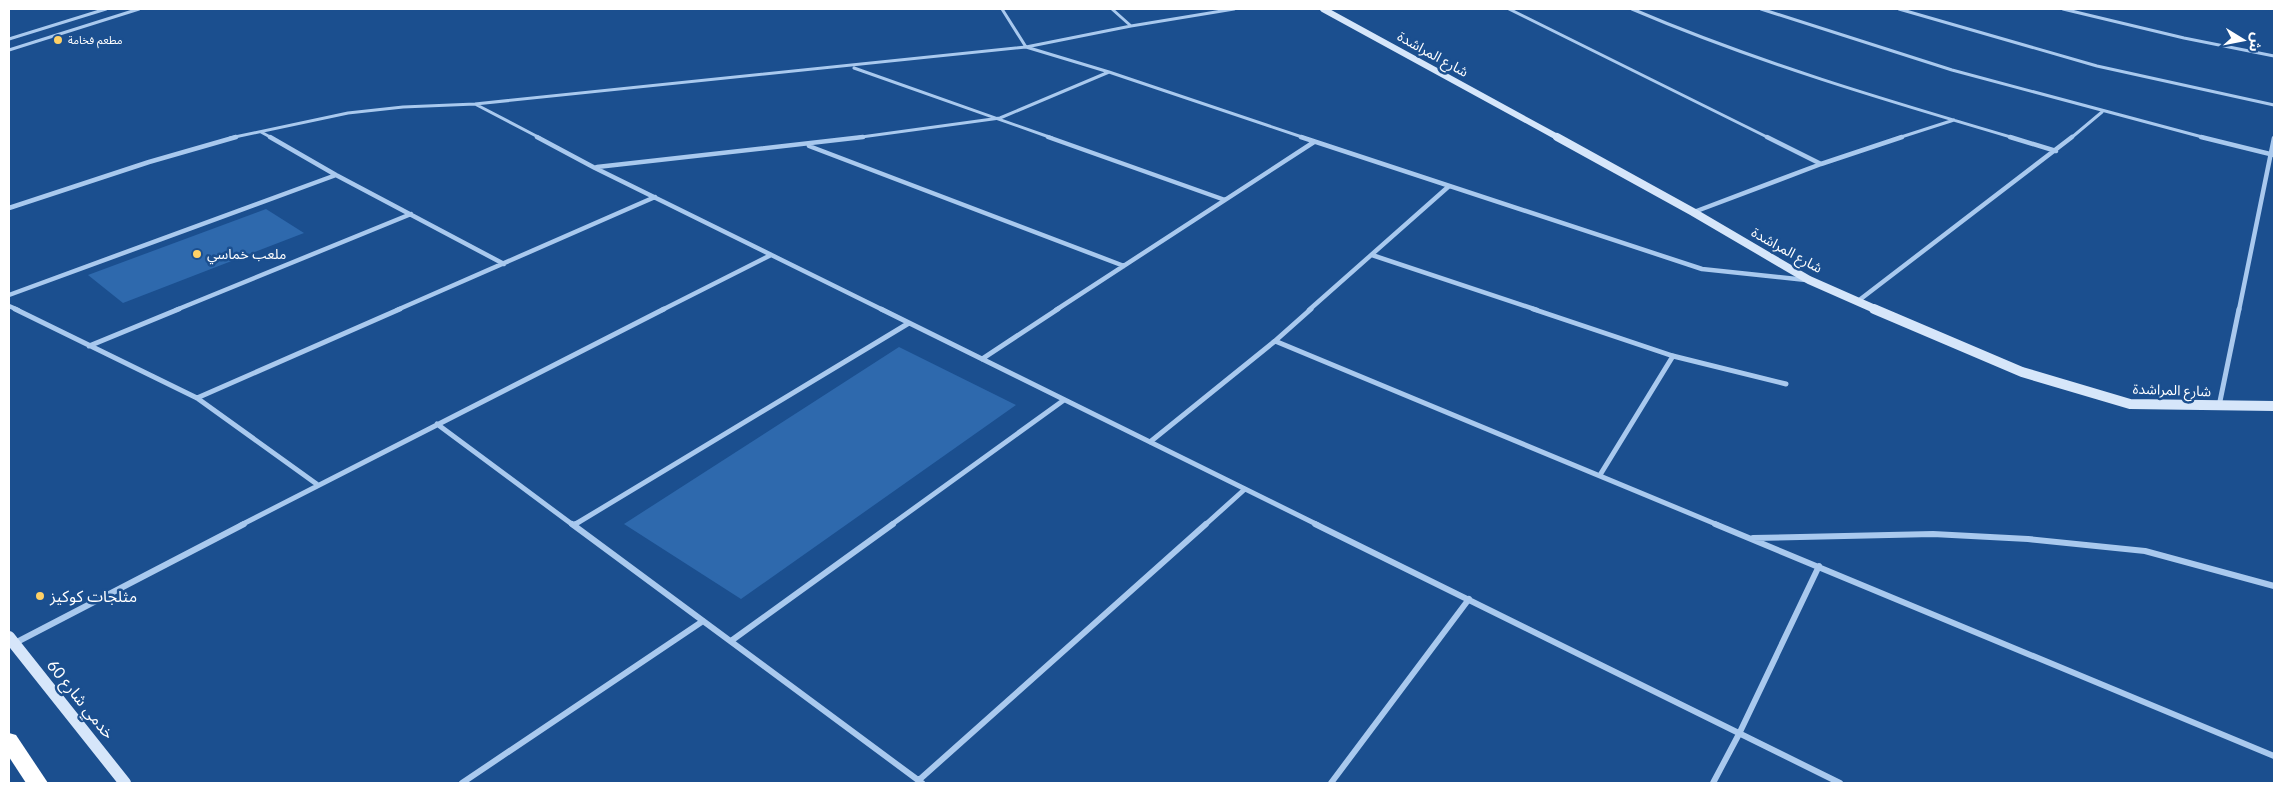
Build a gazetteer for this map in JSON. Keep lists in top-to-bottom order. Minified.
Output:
{"streets":{"street":["شارع المراشدة","خدمي شارع 60"]},"places":["مطعم فخامة","ملعب خماسي","مثلجات كوكيز"],"north":"right"}
